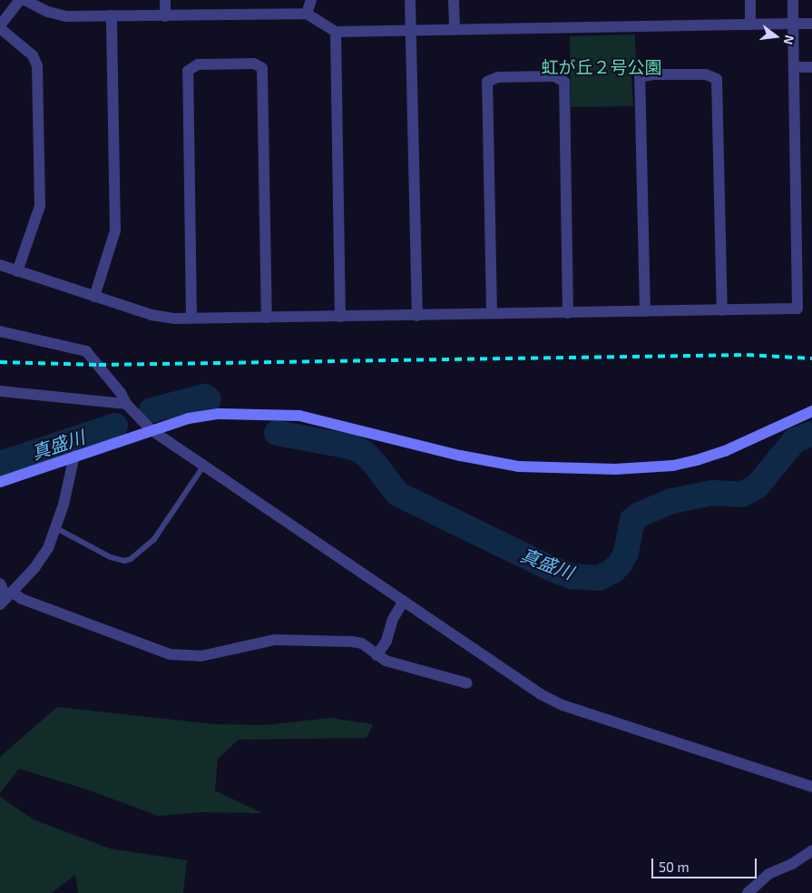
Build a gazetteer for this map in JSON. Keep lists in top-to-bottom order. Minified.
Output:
{"water":["真盛川"],"parks":["虹が丘２号公園"],"scale_bar":"50 m","north":"right"}
